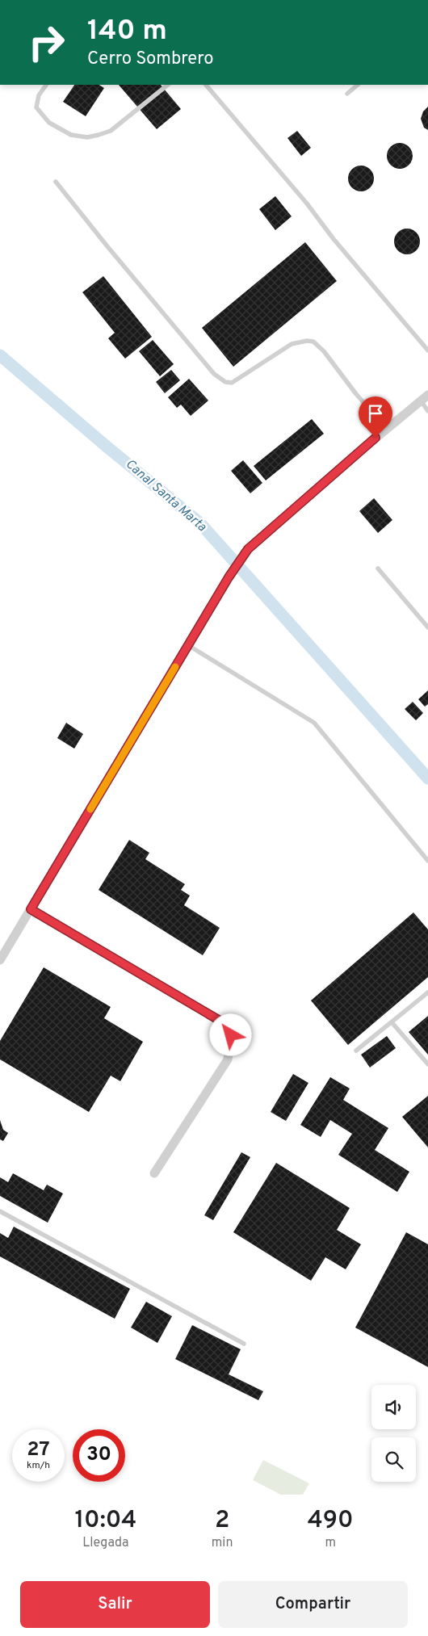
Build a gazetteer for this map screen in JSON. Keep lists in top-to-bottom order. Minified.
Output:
{"water":["Canal Santa Marta"],"page":{"turn":["140 m","Cerro Sombrero"],"speed":"27 km/h","limit":"30","eta":["10:04","Llegada","2","min","490","m"],"buttons":["Salir","Compartir"]}}
